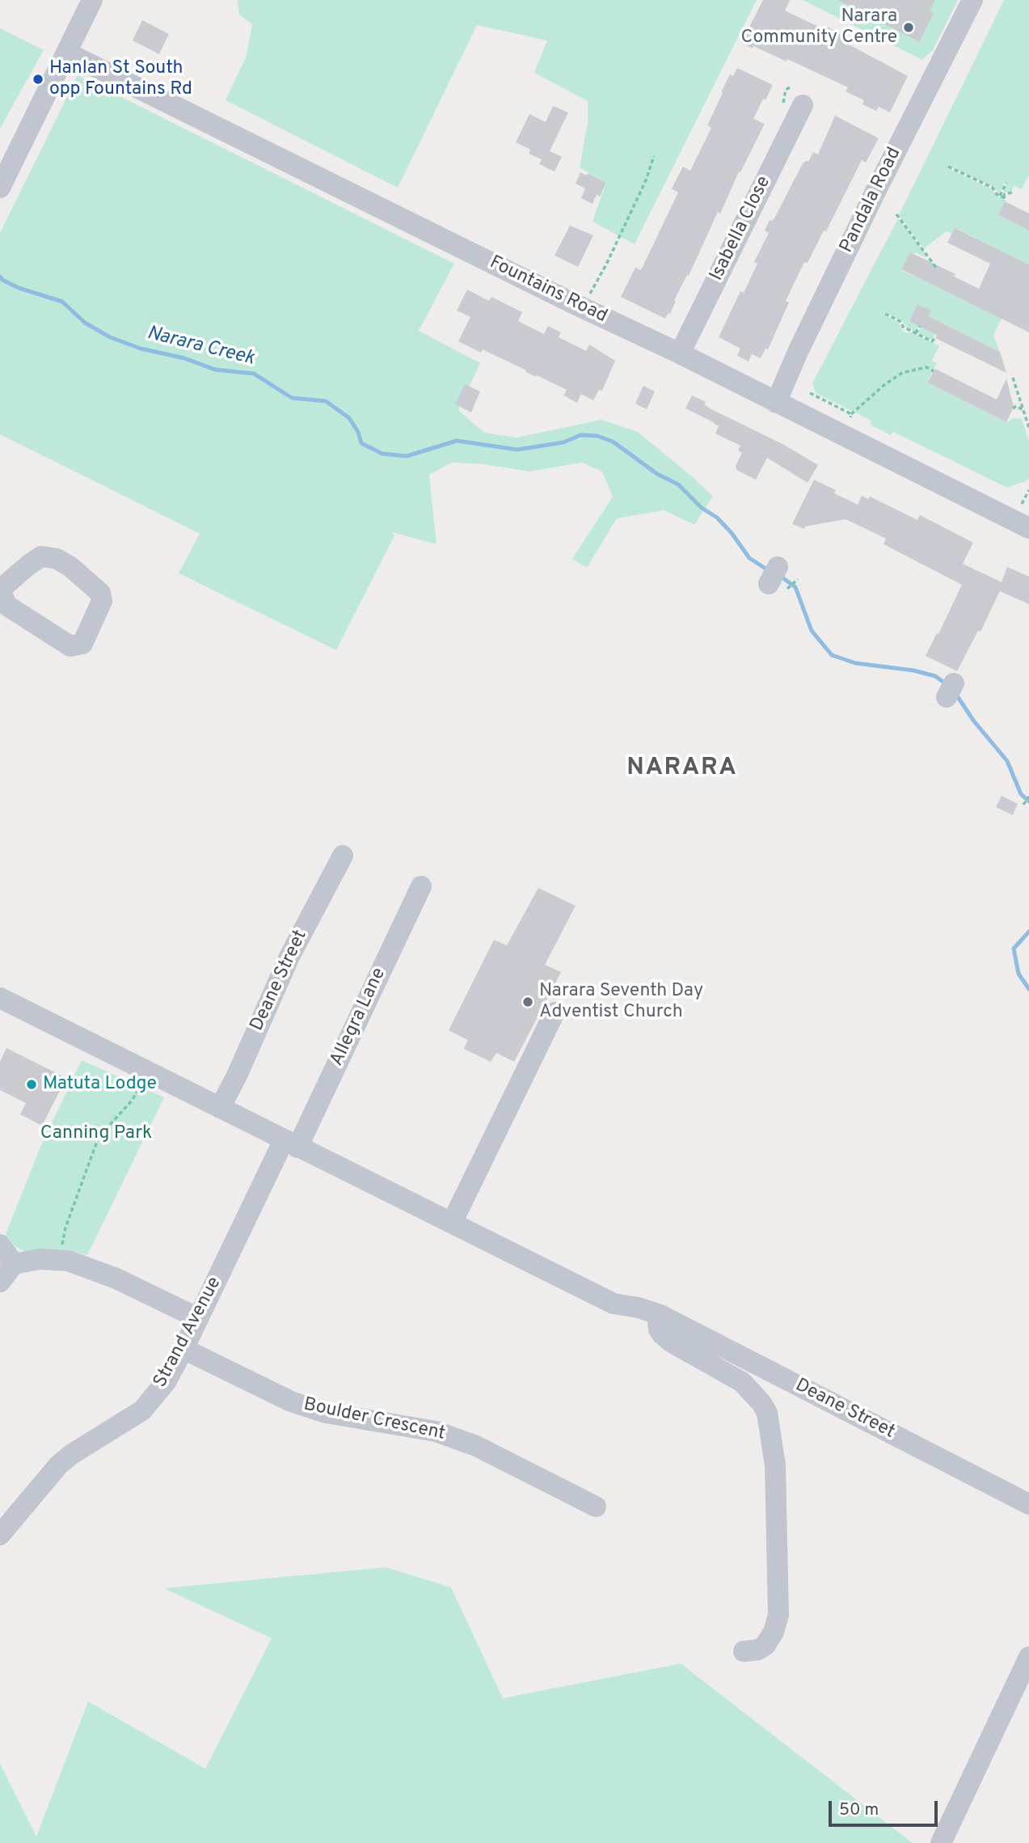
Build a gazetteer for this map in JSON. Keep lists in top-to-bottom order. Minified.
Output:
{"streets":{"street":["Pandala Road","Isabella Close","Fountains Road","Deane Street","Allegra Lane","Strand Avenue","Boulder Crescent"]},"crossings":[["Pandala Road","Fountains Road"],["Isabella Close","Fountains Road"],["Deane Street","Allegra Lane"],["Deane Street","Strand Avenue"],["Allegra Lane","Strand Avenue"],["Strand Avenue","Boulder Crescent"]],"districts":["NARARA"],"water":["Narara Creek"],"parks":["Canning Park"],"places":["Narara Community Centre","Hanlan St South opp Fountains Rd","Narara Seventh Day Adventist Church","Matuta Lodge"],"scale_bar":"50 m"}
